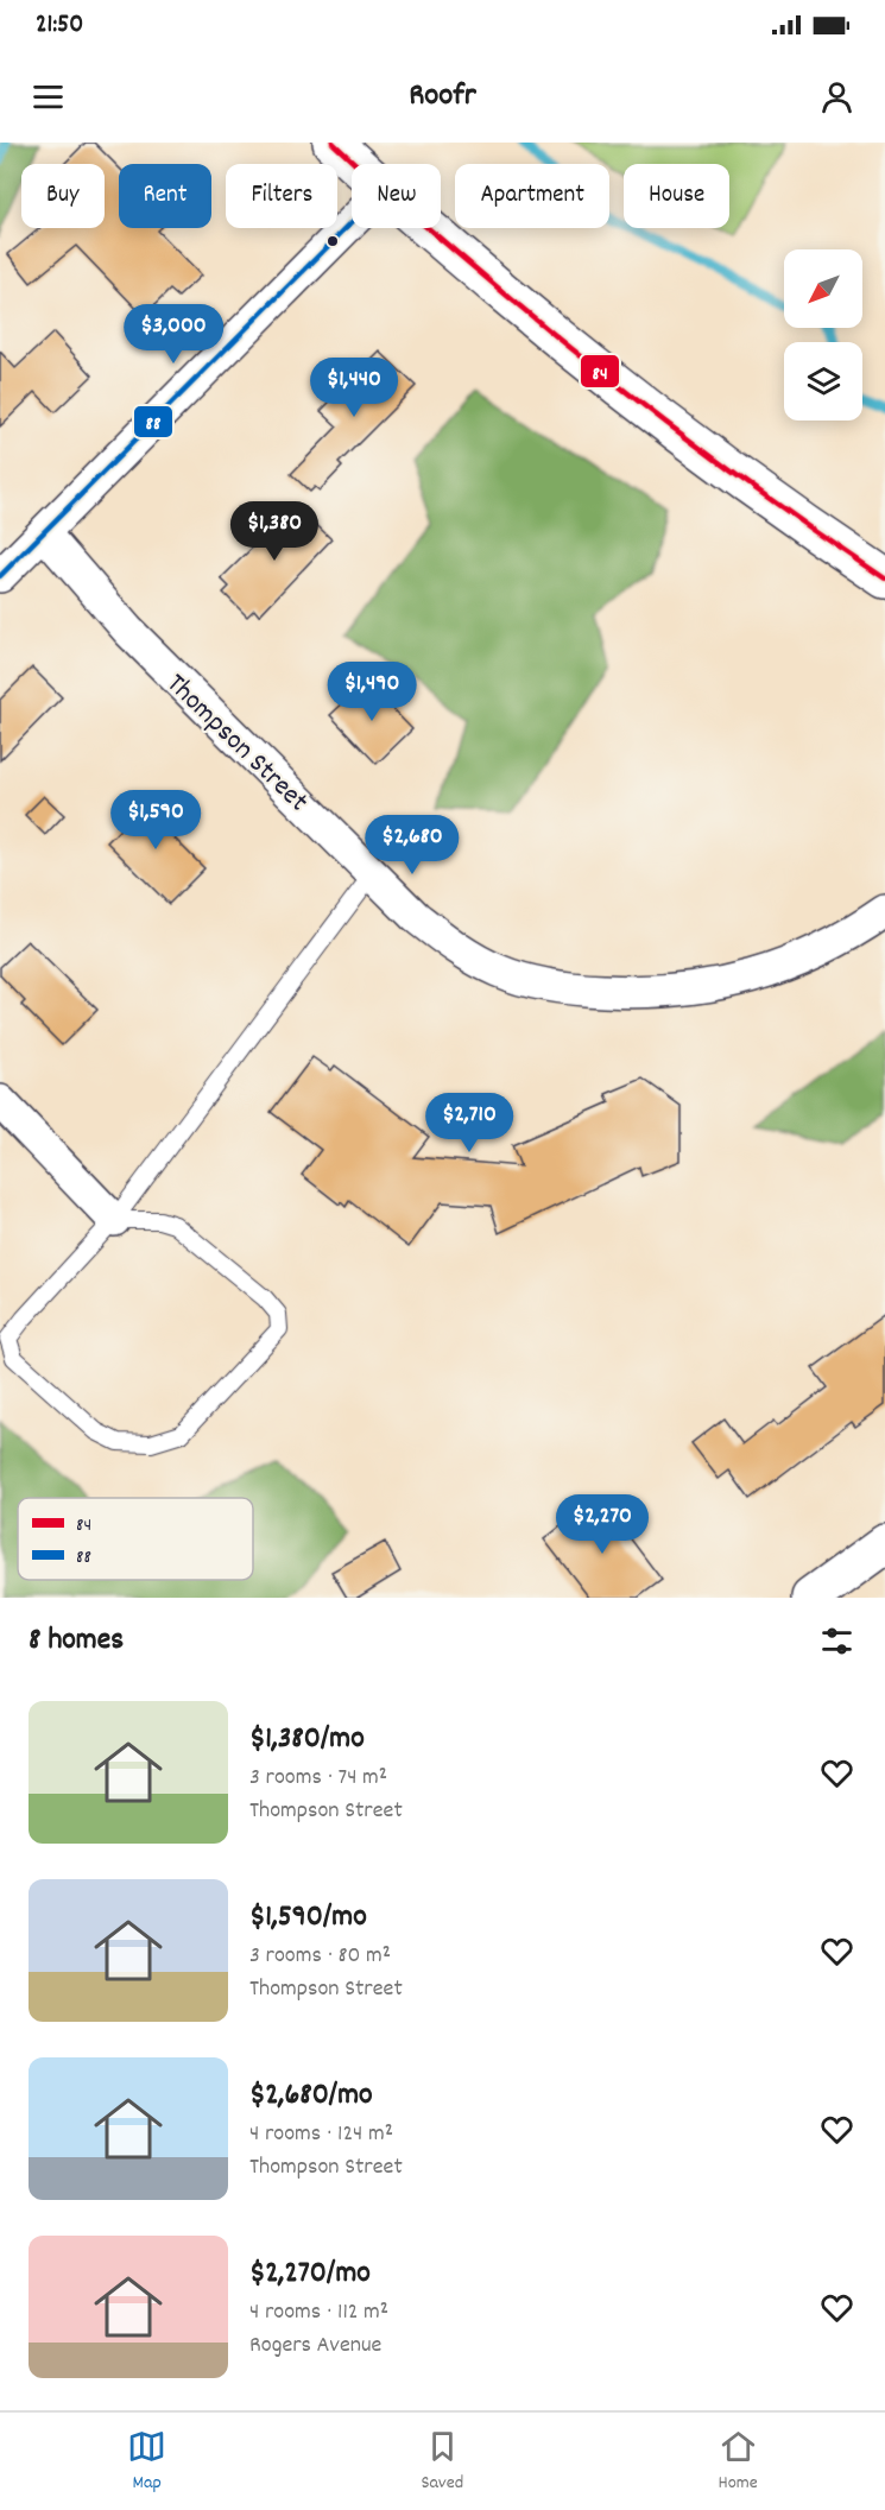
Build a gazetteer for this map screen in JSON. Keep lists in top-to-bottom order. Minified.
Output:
{"streets":{"street":["Thompson Street"]},"lines":["transit line 84","transit line 88"],"legend":["84","88"],"north":"bottom left","page":{"status":"21:50","header":"Roofr","chip":["Buy","Rent","Filters","New","Apartment","House"],"price":["$3,000","$1,440","$1,380","$1,490","$1,590","$2,680","$2,710","$2,270"],"heading":"8 homes","list":[{"name":"$1,380/mo","note":"3 rooms · 74 m² · Thompson Street"},{"name":"$1,590/mo","note":"3 rooms · 80 m² · Thompson Street"},{"name":"$2,680/mo","note":"4 rooms · 124 m² · Thompson Street"},{"name":"$2,270/mo","note":"4 rooms · 112 m² · Rogers Avenue"}],"tabs":["Map","Saved","Home"]}}
